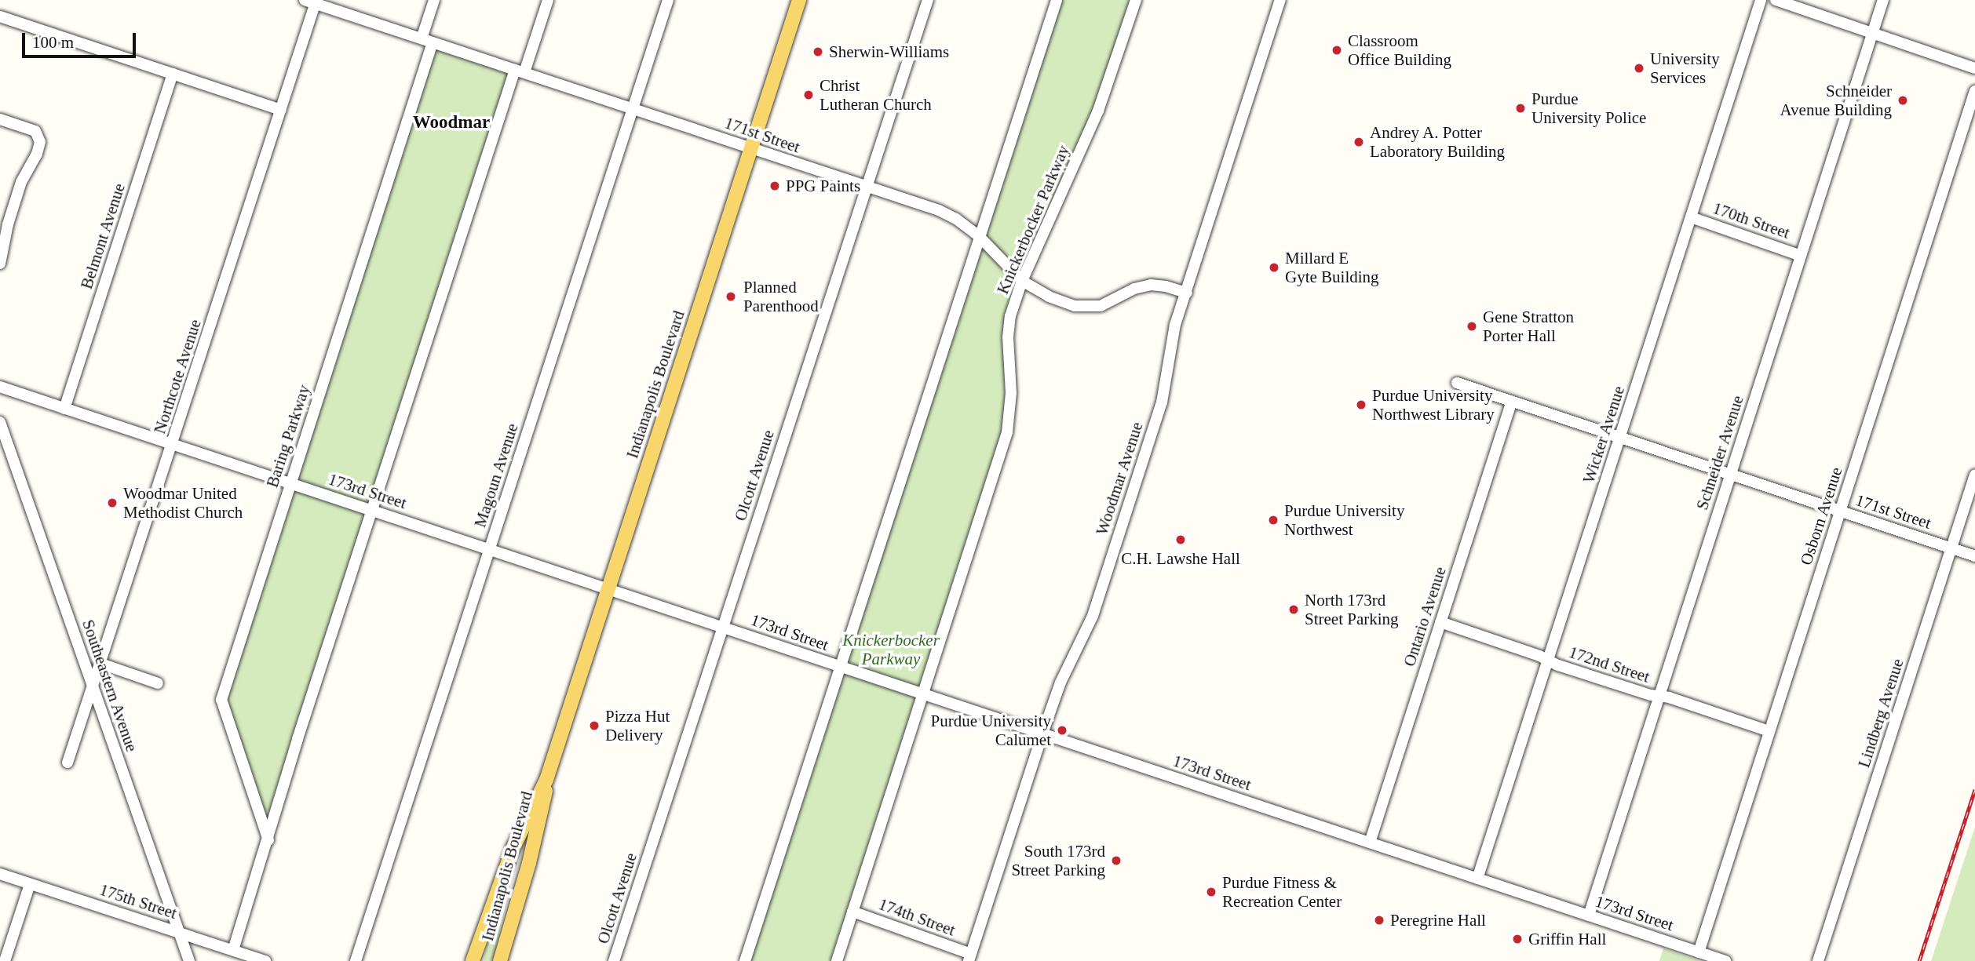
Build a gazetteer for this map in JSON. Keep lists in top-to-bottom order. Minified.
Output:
{"streets":{"main road":["Indianapolis Boulevard"],"street":["171st Street","Knickerbocker Parkway","170th Street","Belmont Avenue","Northcote Avenue","Wicker Avenue","Baring Parkway","Schneider Avenue","Magoun Avenue","Olcott Avenue","Woodmar Avenue","173rd Street","Osborn Avenue","Ontario Avenue","172nd Street","Southeastern Avenue","Lindberg Avenue","175th Street","174th Street"]},"crossings":[["171st Street","Knickerbocker Parkway"],["171st Street","Northcote Avenue"],["171st Street","Indianapolis Boulevard"],["171st Street","Wicker Avenue"],["171st Street","Baring Parkway"],["171st Street","Schneider Avenue"],["171st Street","Magoun Avenue"],["171st Street","Olcott Avenue"],["171st Street","Woodmar Avenue"],["171st Street","Osborn Avenue"],["171st Street","Ontario Avenue"],["171st Street","Lindberg Avenue"],["Knickerbocker Parkway","173rd Street"],["Knickerbocker Parkway","174th Street"],["170th Street","Wicker Avenue"],["170th Street","Schneider Avenue"],["Belmont Avenue","173rd Street"],["Northcote Avenue","173rd Street"],["Northcote Avenue","Southeastern Avenue"],["Indianapolis Boulevard","173rd Street"],["Wicker Avenue","173rd Street"],["Wicker Avenue","172nd Street"],["Baring Parkway","173rd Street"],["Schneider Avenue","173rd Street"],["Schneider Avenue","172nd Street"],["Magoun Avenue","173rd Street"],["Olcott Avenue","173rd Street"],["Woodmar Avenue","173rd Street"],["Woodmar Avenue","174th Street"],["173rd Street","Osborn Avenue"],["173rd Street","Ontario Avenue"],["Osborn Avenue","172nd Street"],["Ontario Avenue","172nd Street"],["Southeastern Avenue","175th Street"]],"districts":["Woodmar"],"parks":["Knickerbocker Parkway"],"places":["Classroom Office Building","Sherwin-Williams","University Services","Christ Lutheran Church","Schneider Avenue Building","Purdue University Police","Andrey A. Potter Laboratory Building","PPG Paints","Millard E Gyte Building","Planned Parenthood","Gene Stratton Porter Hall","Purdue University Northwest Library","Woodmar United Methodist Church","Purdue University Northwest","C.H. Lawshe Hall","North 173rd Street Parking","Pizza Hut Delivery","Purdue University Calumet","South 173rd Street Parking","Purdue Fitness & Recreation Center","Peregrine Hall","Griffin Hall"],"scale_bar":"100 m"}
